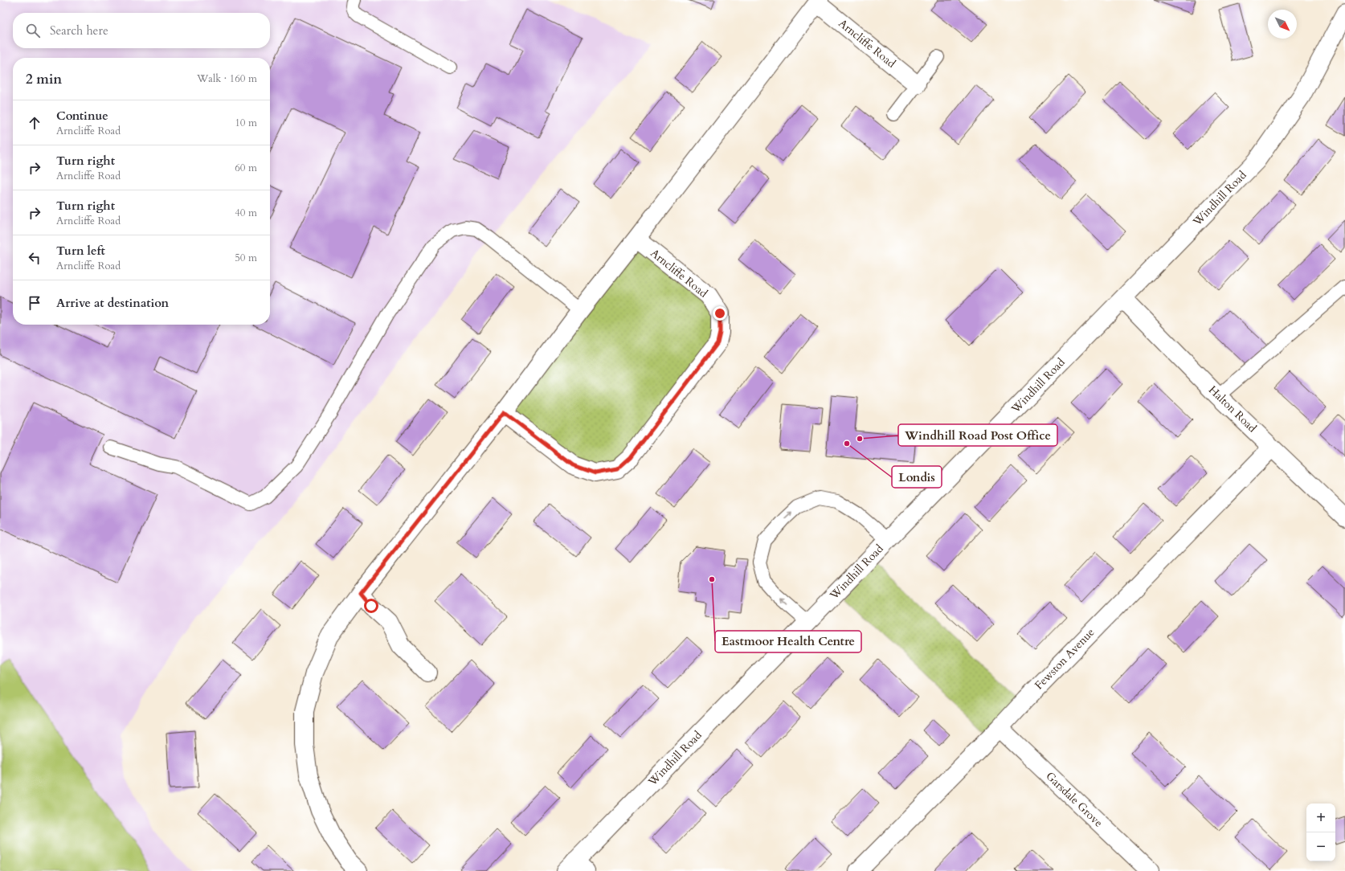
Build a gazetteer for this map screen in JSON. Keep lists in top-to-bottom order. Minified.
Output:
{"streets":{"street":["Arncliffe Road","Windhill Road","Halton Road","Fewston Avenue","Garsdale Grove"]},"crossings":[["Windhill Road","Halton Road"],["Halton Road","Fewston Avenue"],["Fewston Avenue","Garsdale Grove"]],"places":["Windhill Road Post Office","Londis","Eastmoor Health Centre"],"north":"bottom right","page":{"search":"Search here","heading":["2 min","Walk · 160 m"],"list":[["Continue","Arncliffe Road","10 m"],["Turn right","Arncliffe Road","60 m"],["Turn right","Arncliffe Road","40 m"],["Turn left","Arncliffe Road","50 m"],"Arrive at destination"],"map_buttons":["+","−"]}}
